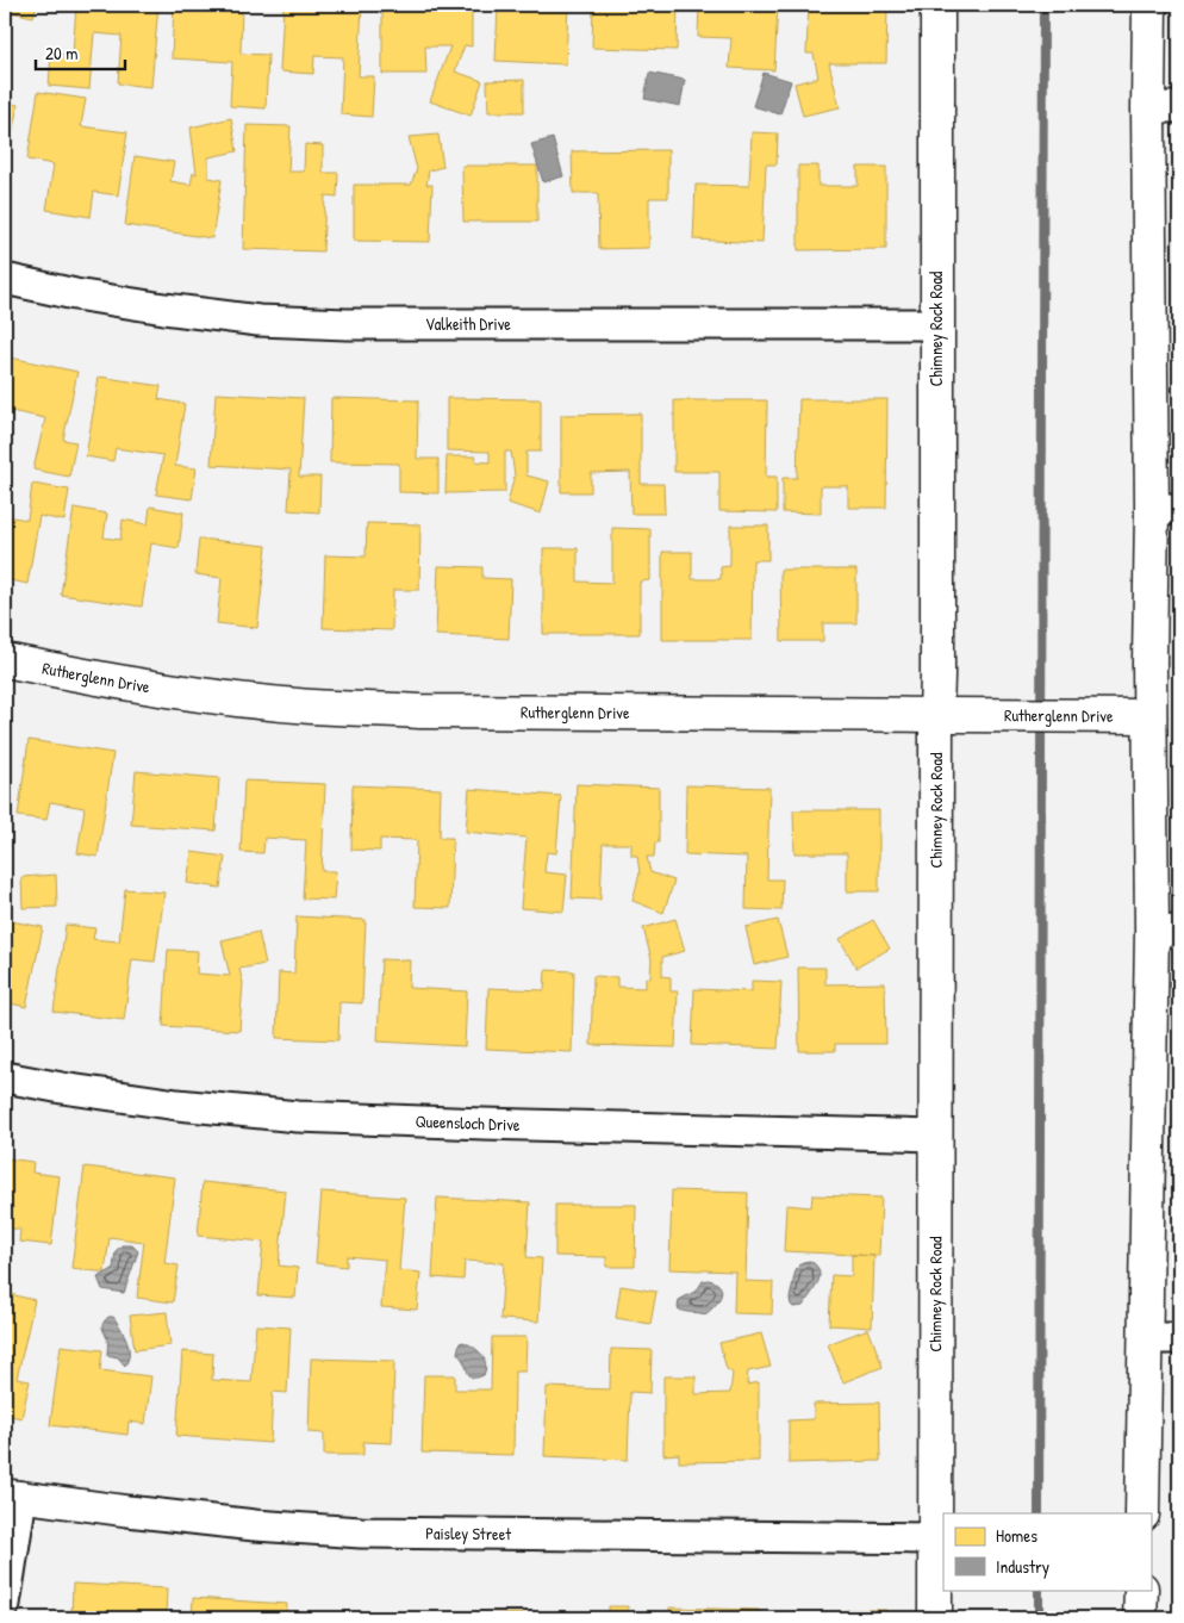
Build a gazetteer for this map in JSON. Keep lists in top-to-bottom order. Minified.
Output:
{"streets":{"main road":["Chimney Rock Road","Rutherglenn Drive"],"street":["Valkeith Drive","Queensloch Drive","Paisley Street"]},"crossings":[["Valkeith Drive","Chimney Rock Road"],["Chimney Rock Road","Rutherglenn Drive"],["Chimney Rock Road","Queensloch Drive"],["Chimney Rock Road","Paisley Street"]],"legend":["Homes","Industry"],"scale_bar":"20 m"}
